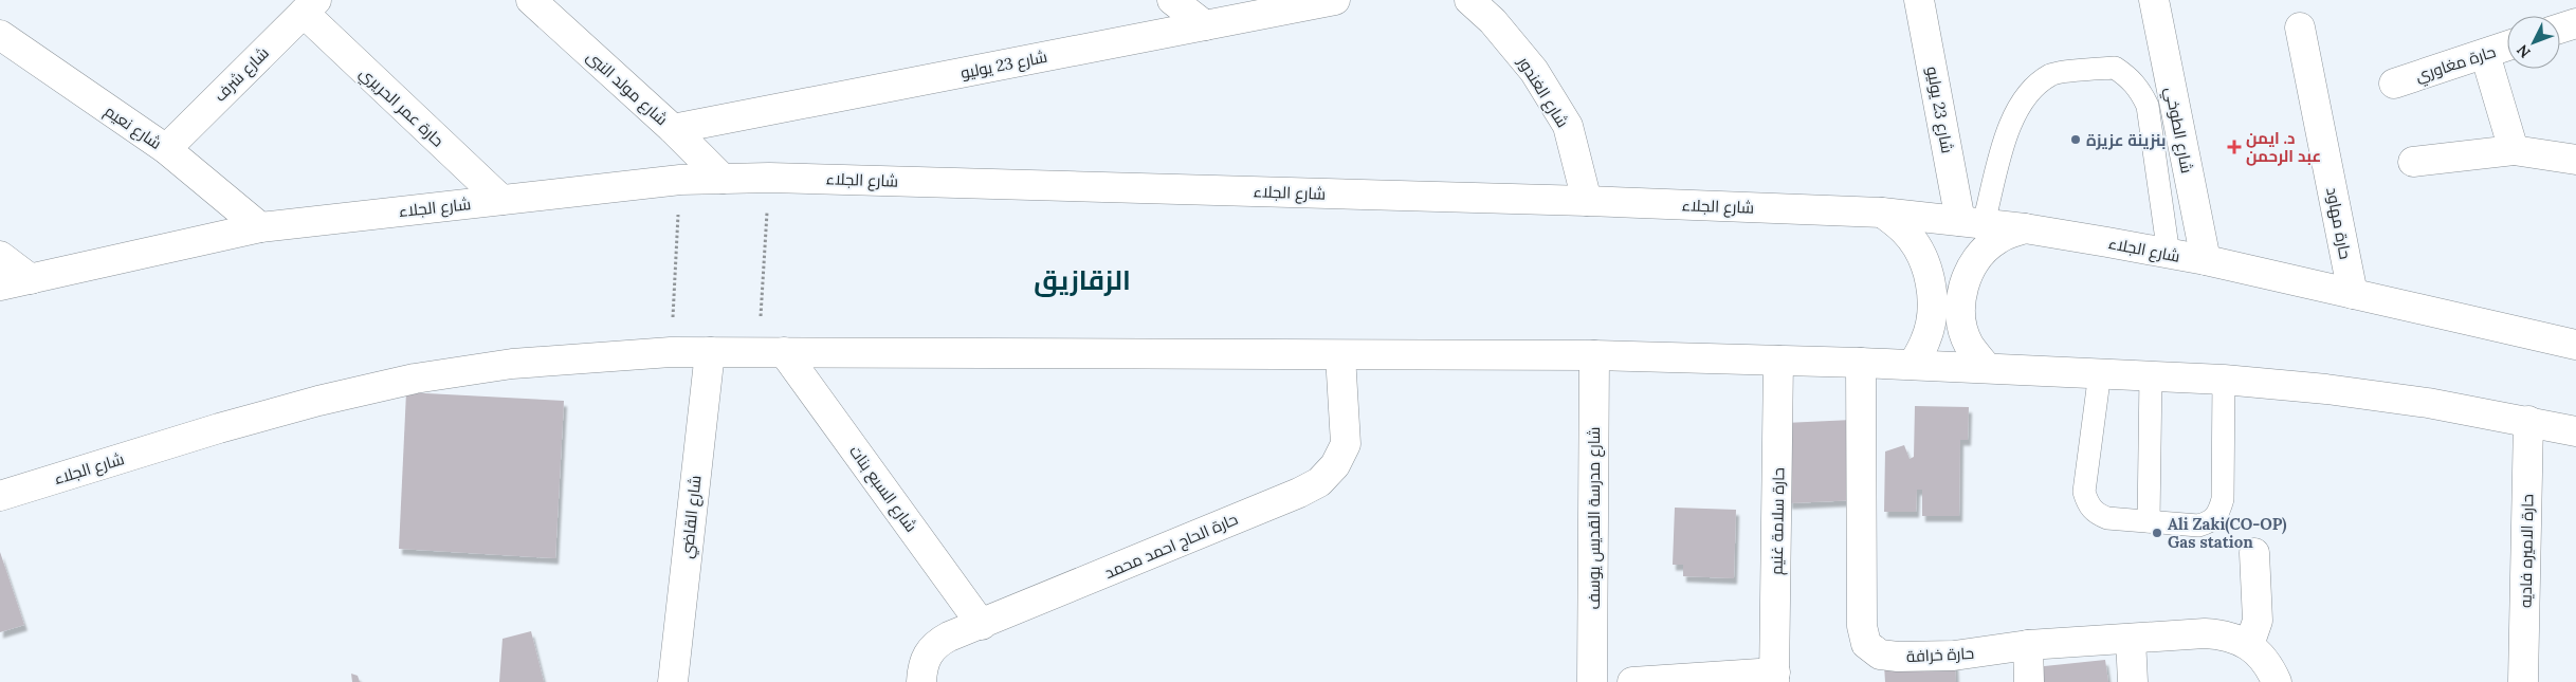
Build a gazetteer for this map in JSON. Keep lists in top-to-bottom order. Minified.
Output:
{"streets":{"main road":["حارة مغاوري","شارع 23 يوليو","شارع شرف","شارع مولد النبى","شارع الغندور","حارة عمر الحريري","شارع نعيم","شارع الطوخي","شارع الجلاء","حارة مهاود","شارع السبع بنات","شارع القاضي","شارع مدرسة القديس يوسف","حارة سلامة غنيم","حارة الحاج احمد محمد","حارة الاميره فاديه","حارة خرافة"]},"crossings":[["شارع 23 يوليو","شارع مولد النبى"],["شارع 23 يوليو","شارع الجلاء"],["شارع شرف","حارة عمر الحريري"],["شارع شرف","شارع نعيم"],["شارع مولد النبى","شارع الجلاء"],["شارع الغندور","شارع الجلاء"],["حارة عمر الحريري","شارع الجلاء"],["شارع نعيم","شارع الجلاء"],["شارع الطوخي","شارع الجلاء"],["شارع الجلاء","حارة مهاود"],["شارع الجلاء","شارع السبع بنات"],["شارع الجلاء","شارع القاضي"],["شارع الجلاء","شارع مدرسة القديس يوسف"],["شارع الجلاء","حارة سلامة غنيم"],["شارع الجلاء","حارة الحاج احمد محمد"],["شارع الجلاء","حارة الاميره فاديه"],["شارع الجلاء","حارة خرافة"],["شارع السبع بنات","حارة الحاج احمد محمد"]],"districts":["الزقازيق"],"places":{"other":["بنزينة عزيزة","Ali Zaki(CO-OP) Gas station"],"health":["د. ايمن عبد الرحمن"]},"north":"bottom left"}
